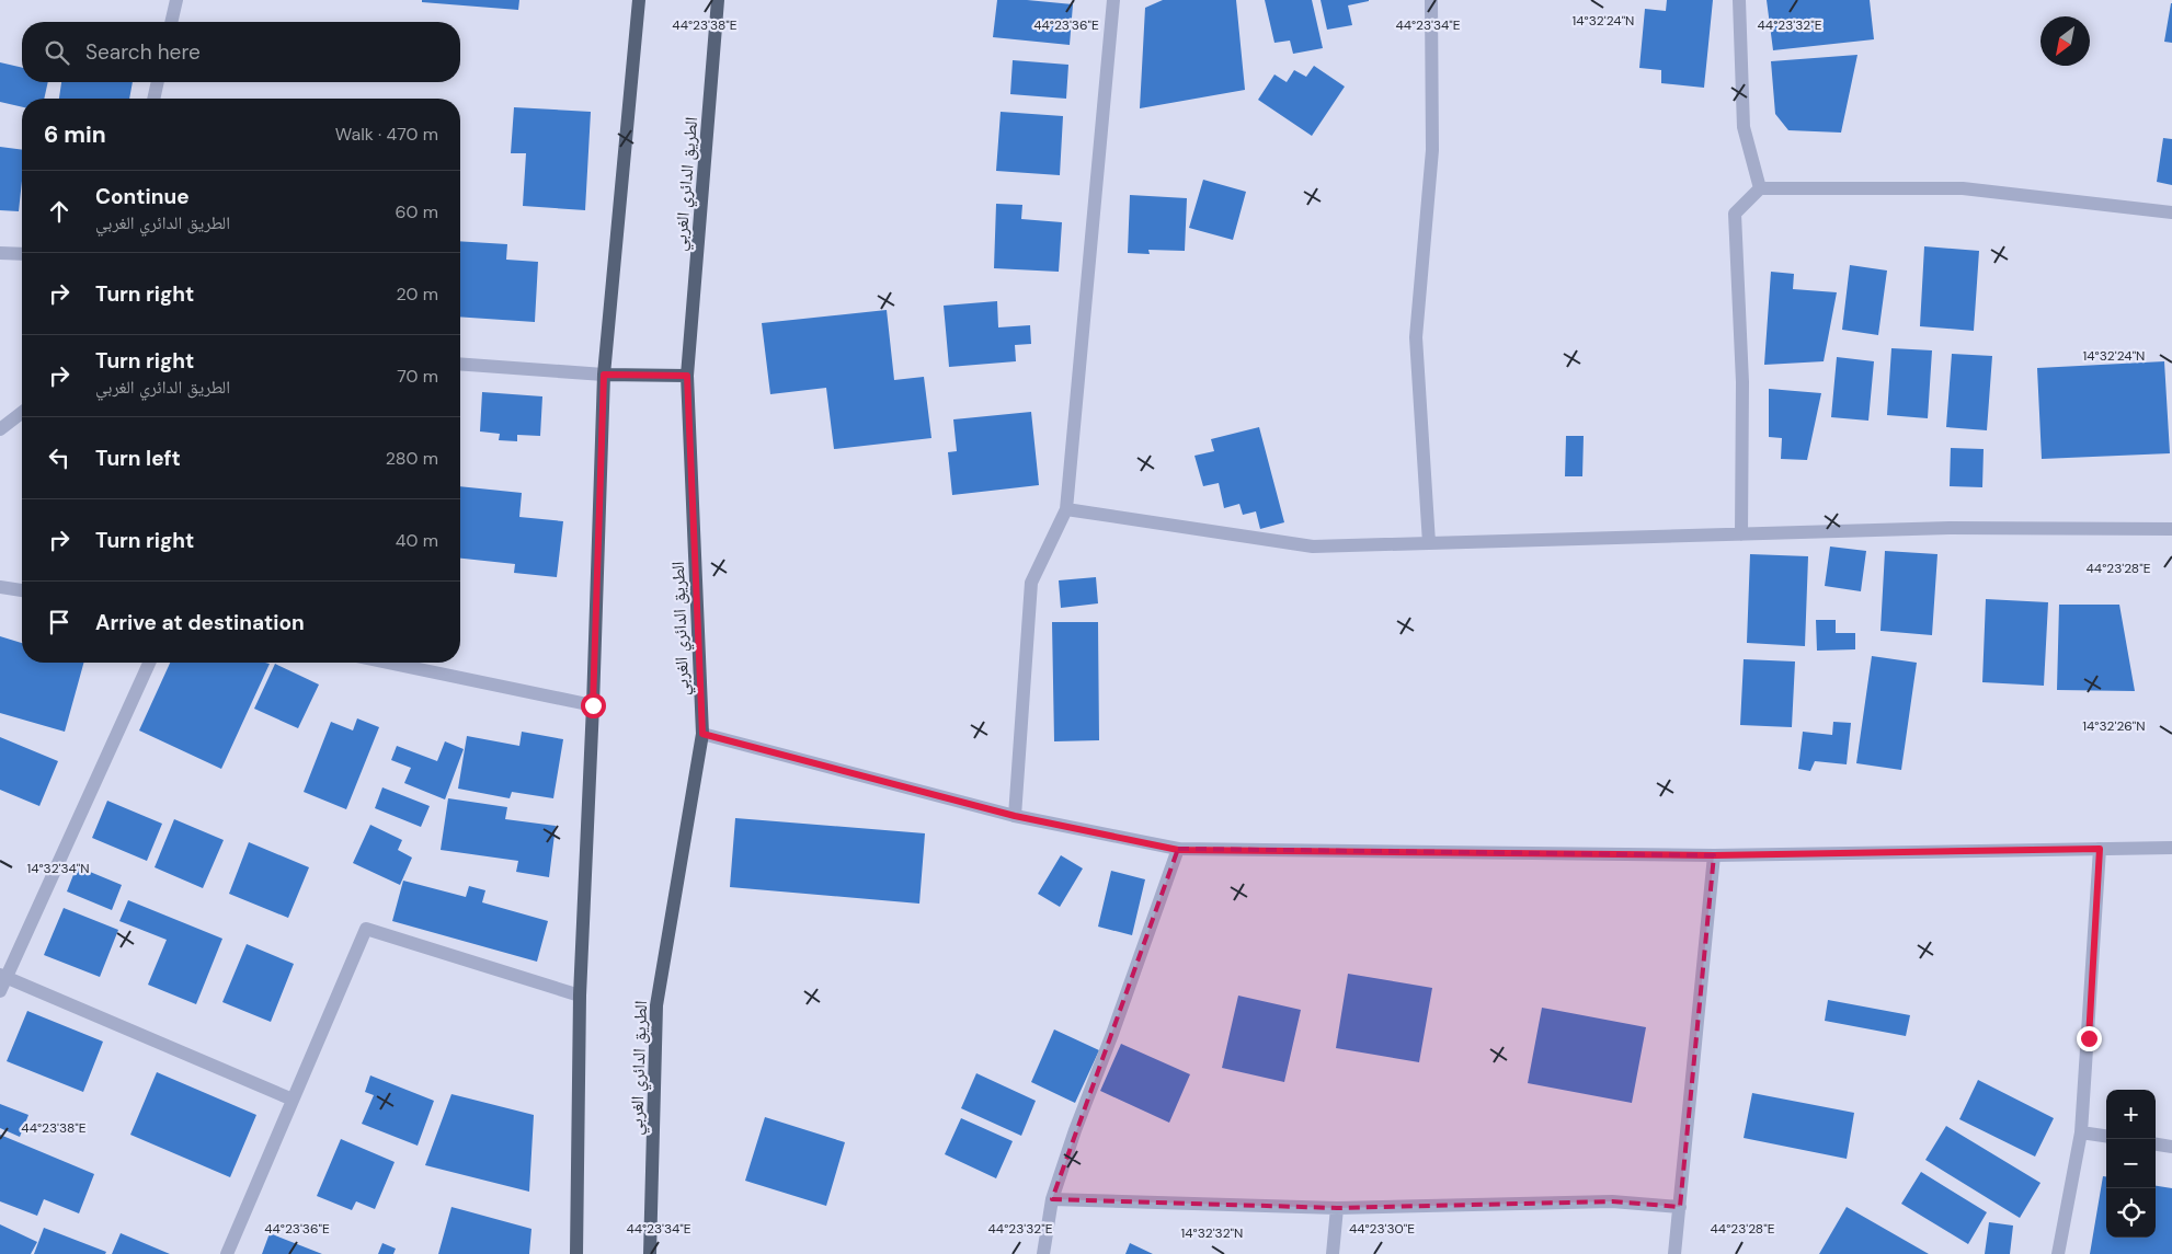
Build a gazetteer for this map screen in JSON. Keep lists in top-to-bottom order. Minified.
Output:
{"streets":{"main road":["الطريق الدائري الغربي"]},"north":"bottom left","page":{"search":"Search here","heading":["6 min","Walk · 470 m"],"list":[["Continue","الطريق الدائري الغربي","60 m"],["Turn right","20 m"],["Turn right","الطريق الدائري الغربي","70 m"],["Turn left","280 m"],["Turn right","40 m"],"Arrive at destination"],"map_buttons":["+","−"]},"coordinates":["14°32'24\"N","44°23'38\"E","44°23'36\"E","44°23'34\"E","44°23'32\"E","44°23'28\"E","14°32'26\"N","14°32'34\"N","44°23'30\"E","14°32'32\"N"]}
